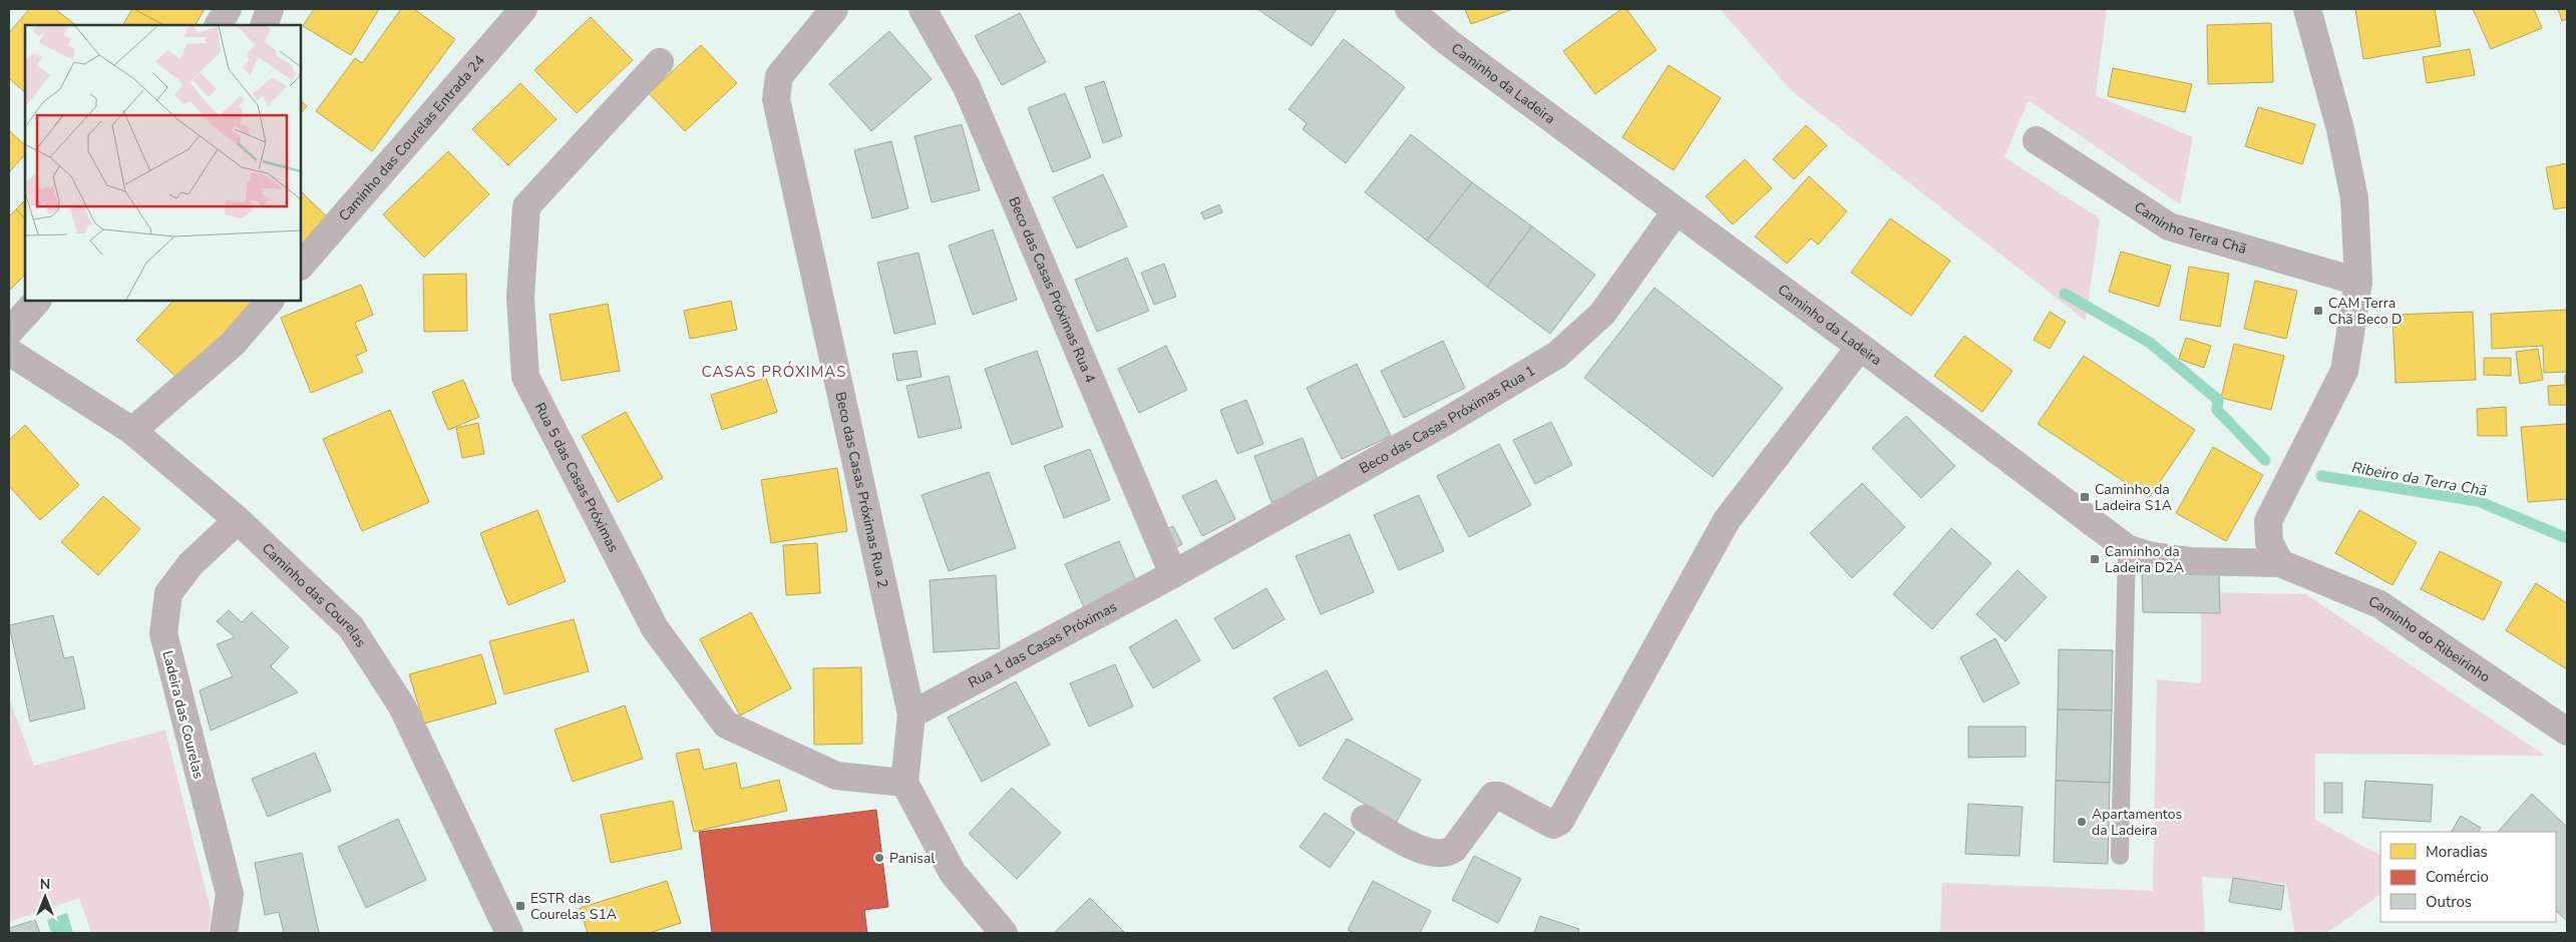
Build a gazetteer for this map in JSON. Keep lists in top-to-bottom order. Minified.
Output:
{"streets":{"street":["Caminho da Ladeira","Caminho das Courelas Entrada 24","Caminho Terra Chã","Beco das Casas Próximas Rua 4","Beco das Casas Próximas Rua 1","Rua 5 das Casas Próximas","Beco das Casas Próximas Rua 2","Caminho das Courelas","Caminho do Ribeirinho","Rua 1 das Casas Próximas","Ladeira das Courelas"]},"crossings":[["Caminho da Ladeira","Beco das Casas Próximas Rua 1"],["Caminho da Ladeira","Caminho do Ribeirinho"],["Beco das Casas Próximas Rua 4","Beco das Casas Próximas Rua 1"],["Beco das Casas Próximas Rua 4","Rua 1 das Casas Próximas"],["Beco das Casas Próximas Rua 1","Rua 1 das Casas Próximas"],["Rua 5 das Casas Próximas","Beco das Casas Próximas Rua 2"],["Beco das Casas Próximas Rua 2","Rua 1 das Casas Próximas"],["Caminho das Courelas","Ladeira das Courelas"]],"districts":["CASAS PRÓXIMAS"],"water":["Ribeiro da Terra Chã"],"places":{"transit":["CAM Terra Chã Beco D","Caminho da Ladeira S1A","Caminho da Ladeira D2A","ESTR das Courelas S1A"],"other":["Apartamentos da Ladeira","Panisal"]},"legend":["Moradias","Comércio","Outros"],"north":"top"}
